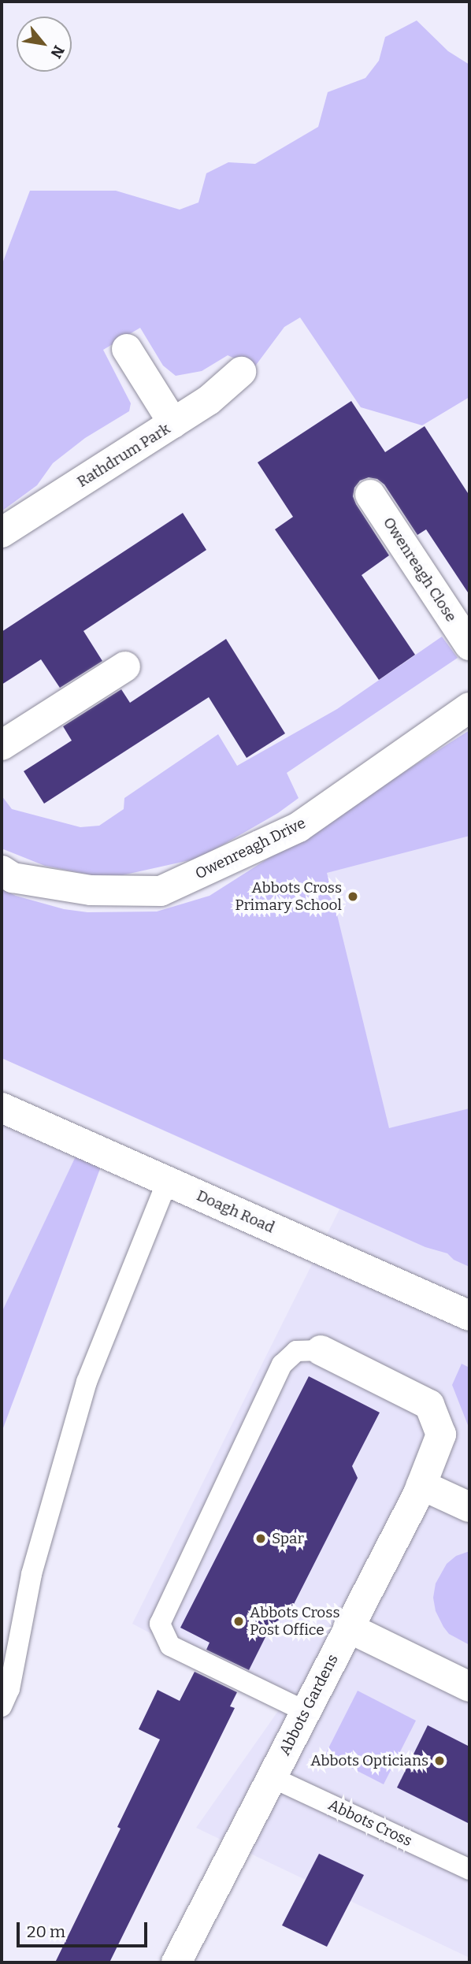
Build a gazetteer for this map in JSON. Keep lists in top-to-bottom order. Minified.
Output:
{"streets":{"street":["Rathdrum Park","Owenreagh Close","Owenreagh Drive","Doagh Road","Abbots Gardens"],"lane":["Abbots Cross"]},"crossings":[["Abbots Gardens","Abbots Cross"]],"places":["Abbots Cross Primary School","Spar","Abbots Cross Post Office","Abbots Opticians"],"scale_bar":"20 m","north":"bottom right"}
